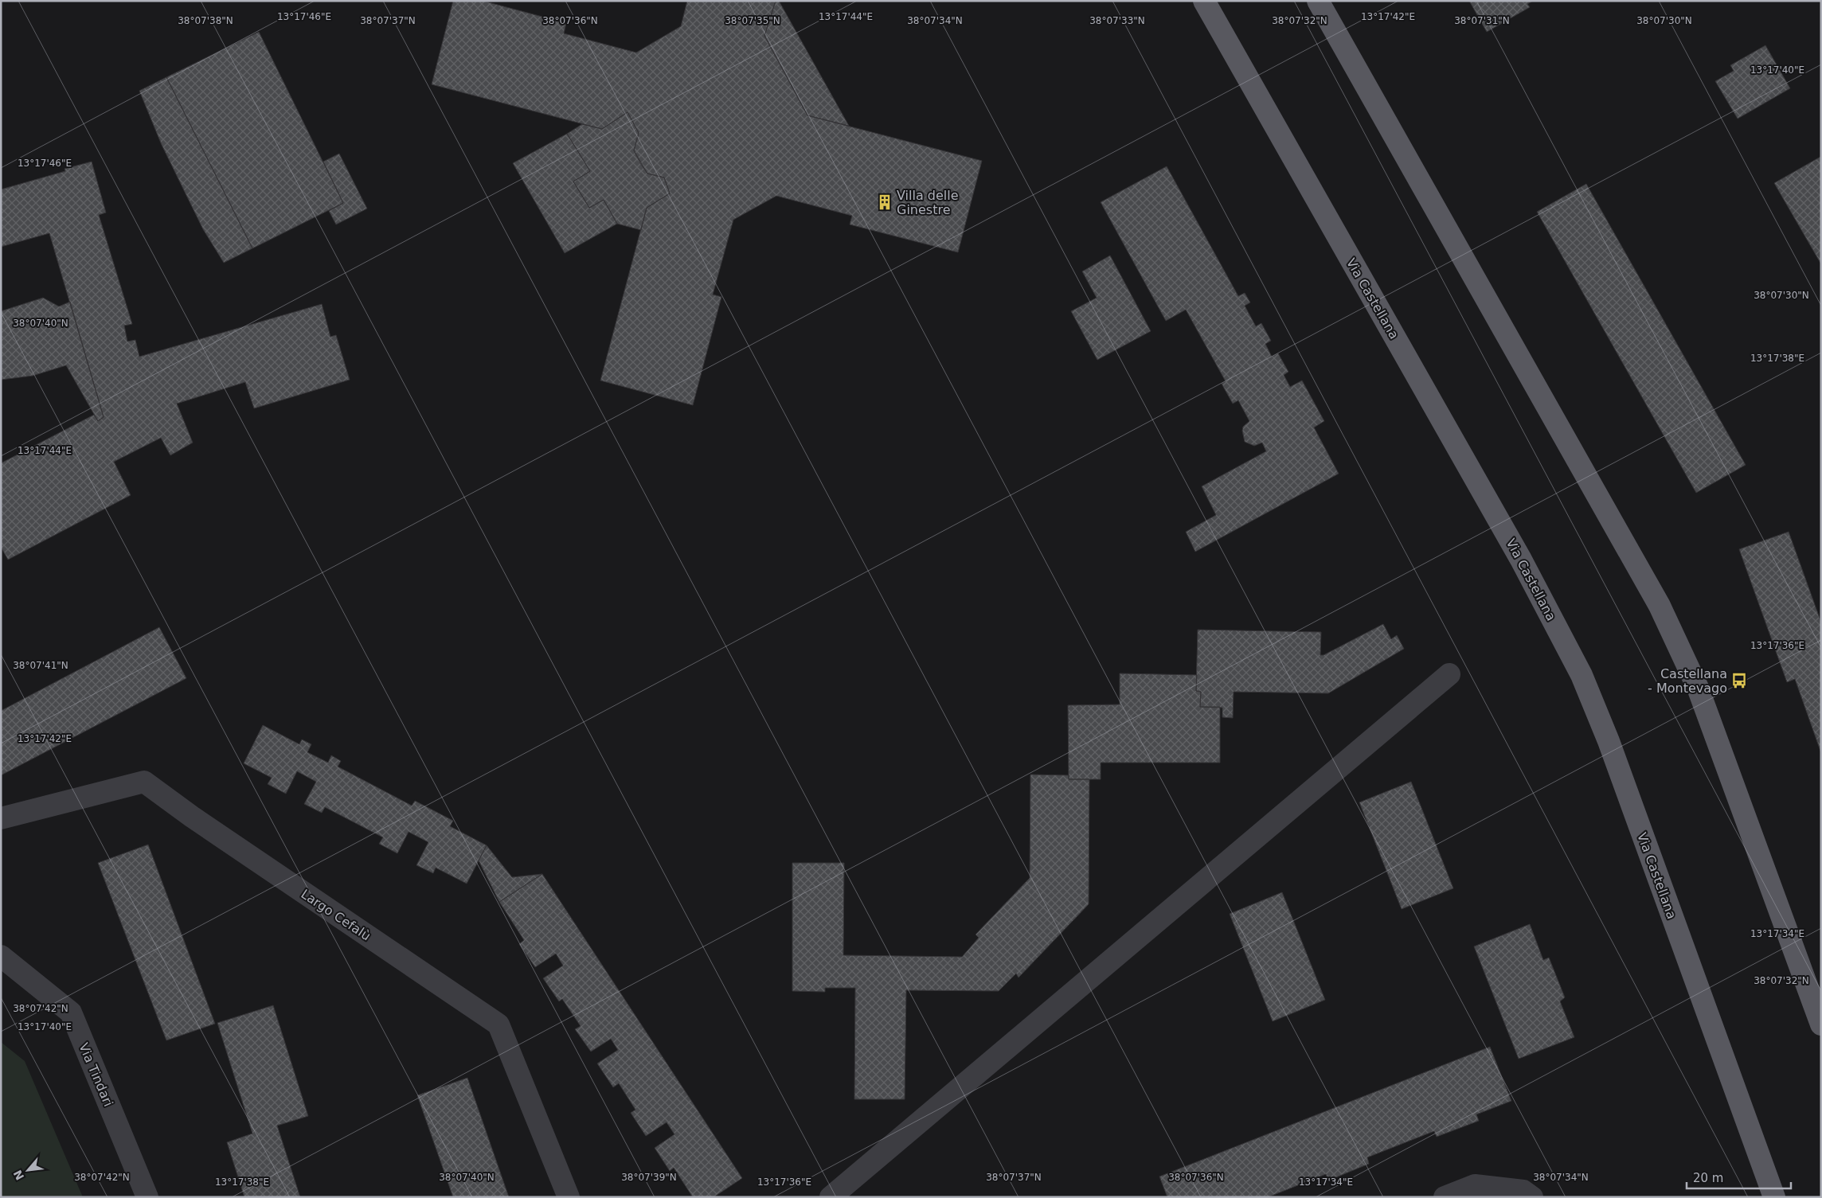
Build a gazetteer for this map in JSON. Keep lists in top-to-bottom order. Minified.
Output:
{"streets":{"main road":["Via Castellana"],"street":["Largo Cefalù","Via Tindari"]},"places":{"building":["Villa delle Ginestre"],"bus stop":["Castellana - Montevago"]},"scale_bar":"20 m","north":"bottom left","coordinates":["13°17'44\"E","13°17'46\"E","13°17'42\"E","38°07'38\"N","38°07'37\"N","38°07'36\"N","38°07'35\"N","38°07'34\"N","38°07'33\"N","38°07'32\"N","38°07'30\"N","38°07'31\"N","13°17'40\"E","38°07'40\"N","13°17'38\"E","13°17'36\"E","38°07'41\"N","13°17'34\"E","38°07'42\"N","38°07'39\"N"]}
